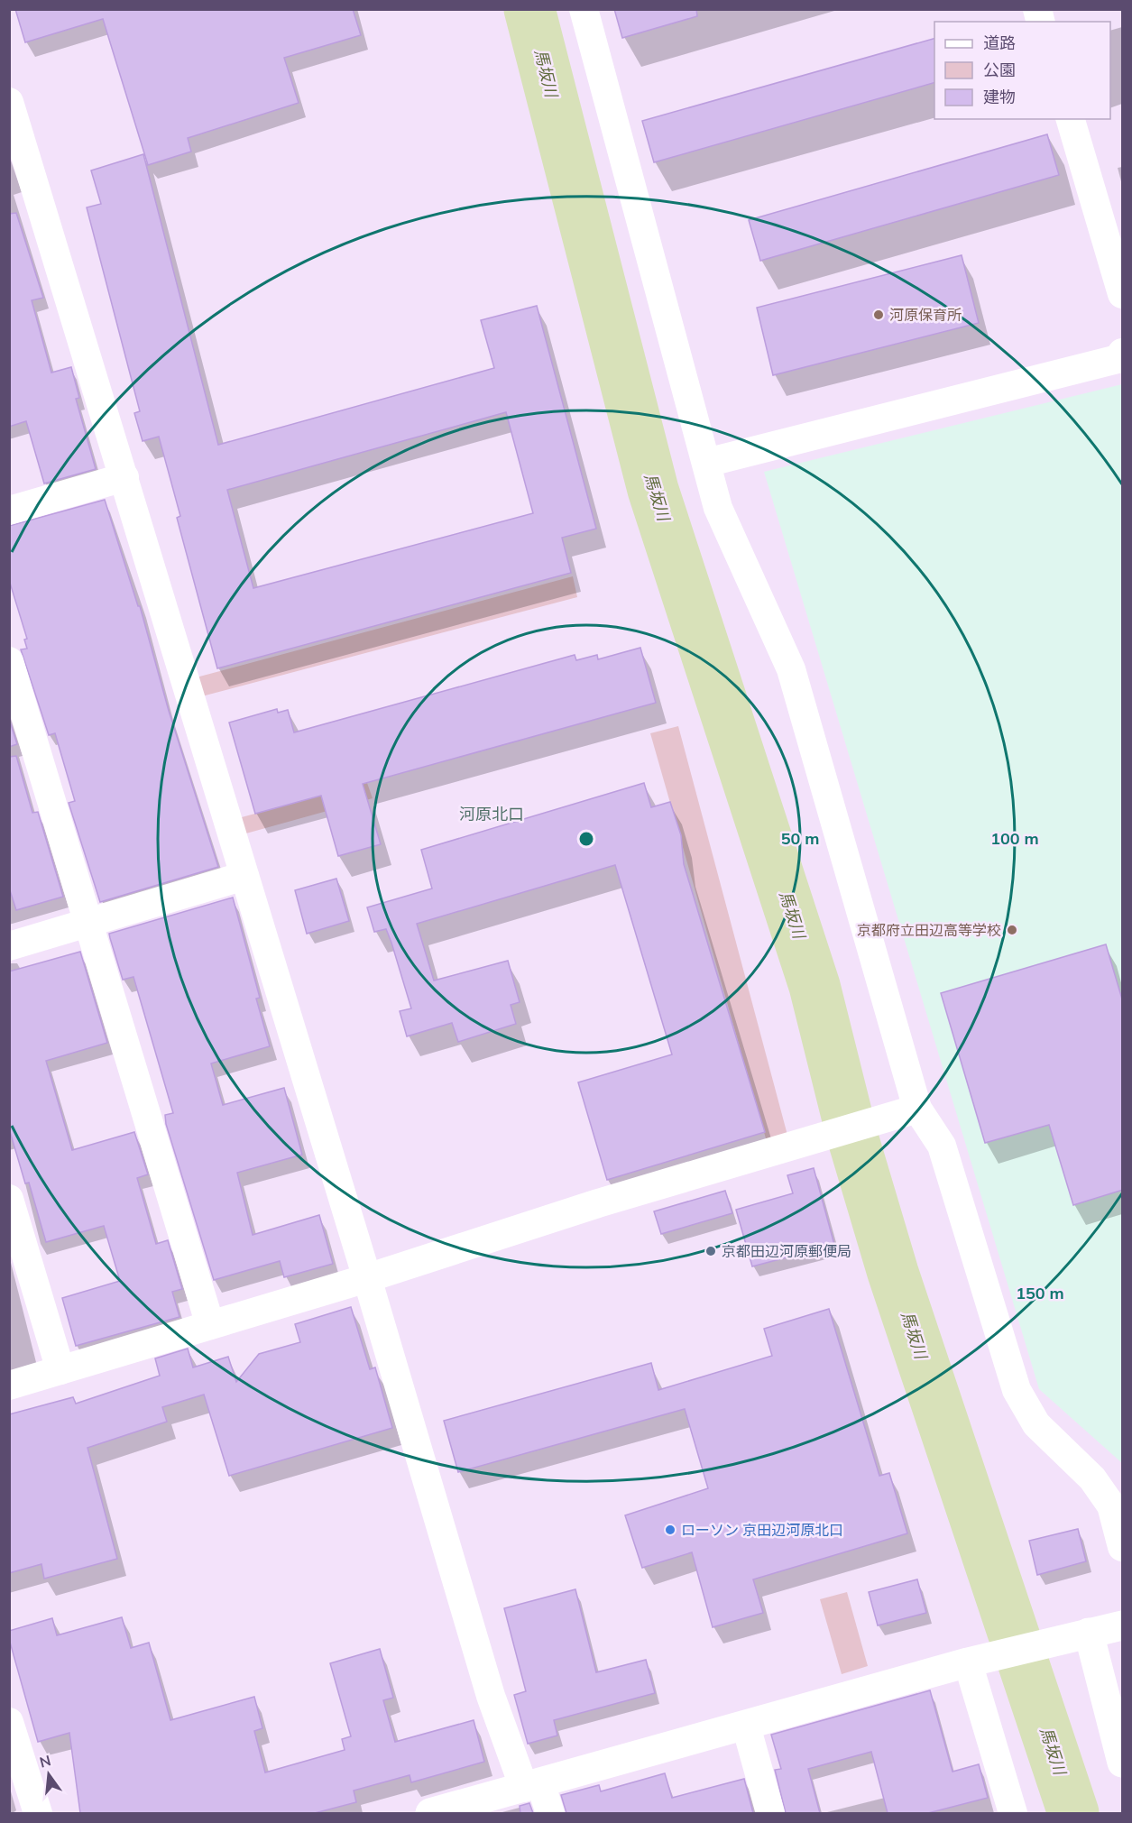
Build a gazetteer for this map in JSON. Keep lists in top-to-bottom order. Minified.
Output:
{"districts":["河原北口"],"water":["馬坂川"],"places":["河原保育所","京都府立田辺高等学校","京都田辺河原郵便局","ローソン 京田辺河原北口"],"legend":["道路","公園","建物"],"north":"top","rings":["50 m","100 m","150 m"]}
